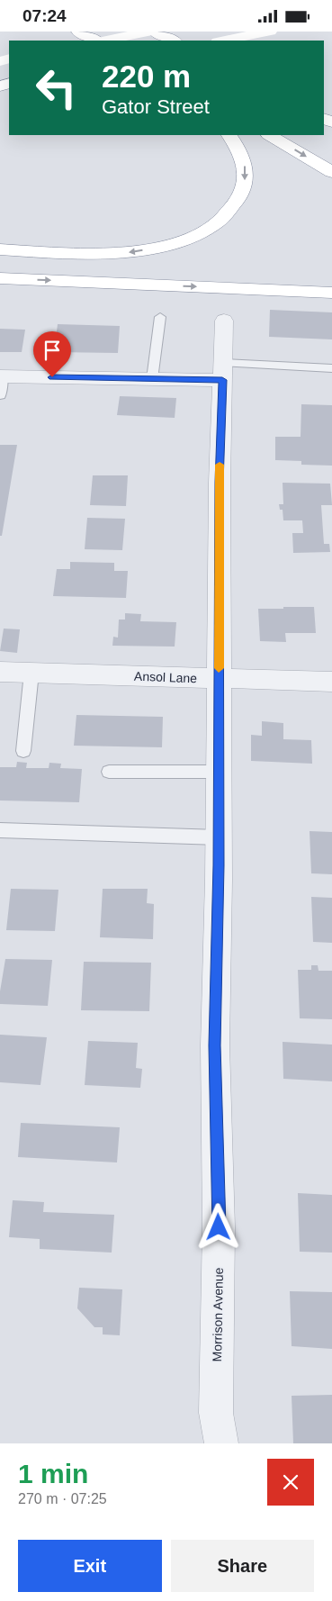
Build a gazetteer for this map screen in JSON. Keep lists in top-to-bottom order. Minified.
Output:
{"streets":{"street":["Ansol Lane","Morrison Avenue"]},"crossings":[["Ansol Lane","Morrison Avenue"]],"page":{"status":"07:24","turn":["220 m","Gator Street"],"heading":["1 min","270 m · 07:25"],"buttons":["Exit","Share"]}}
